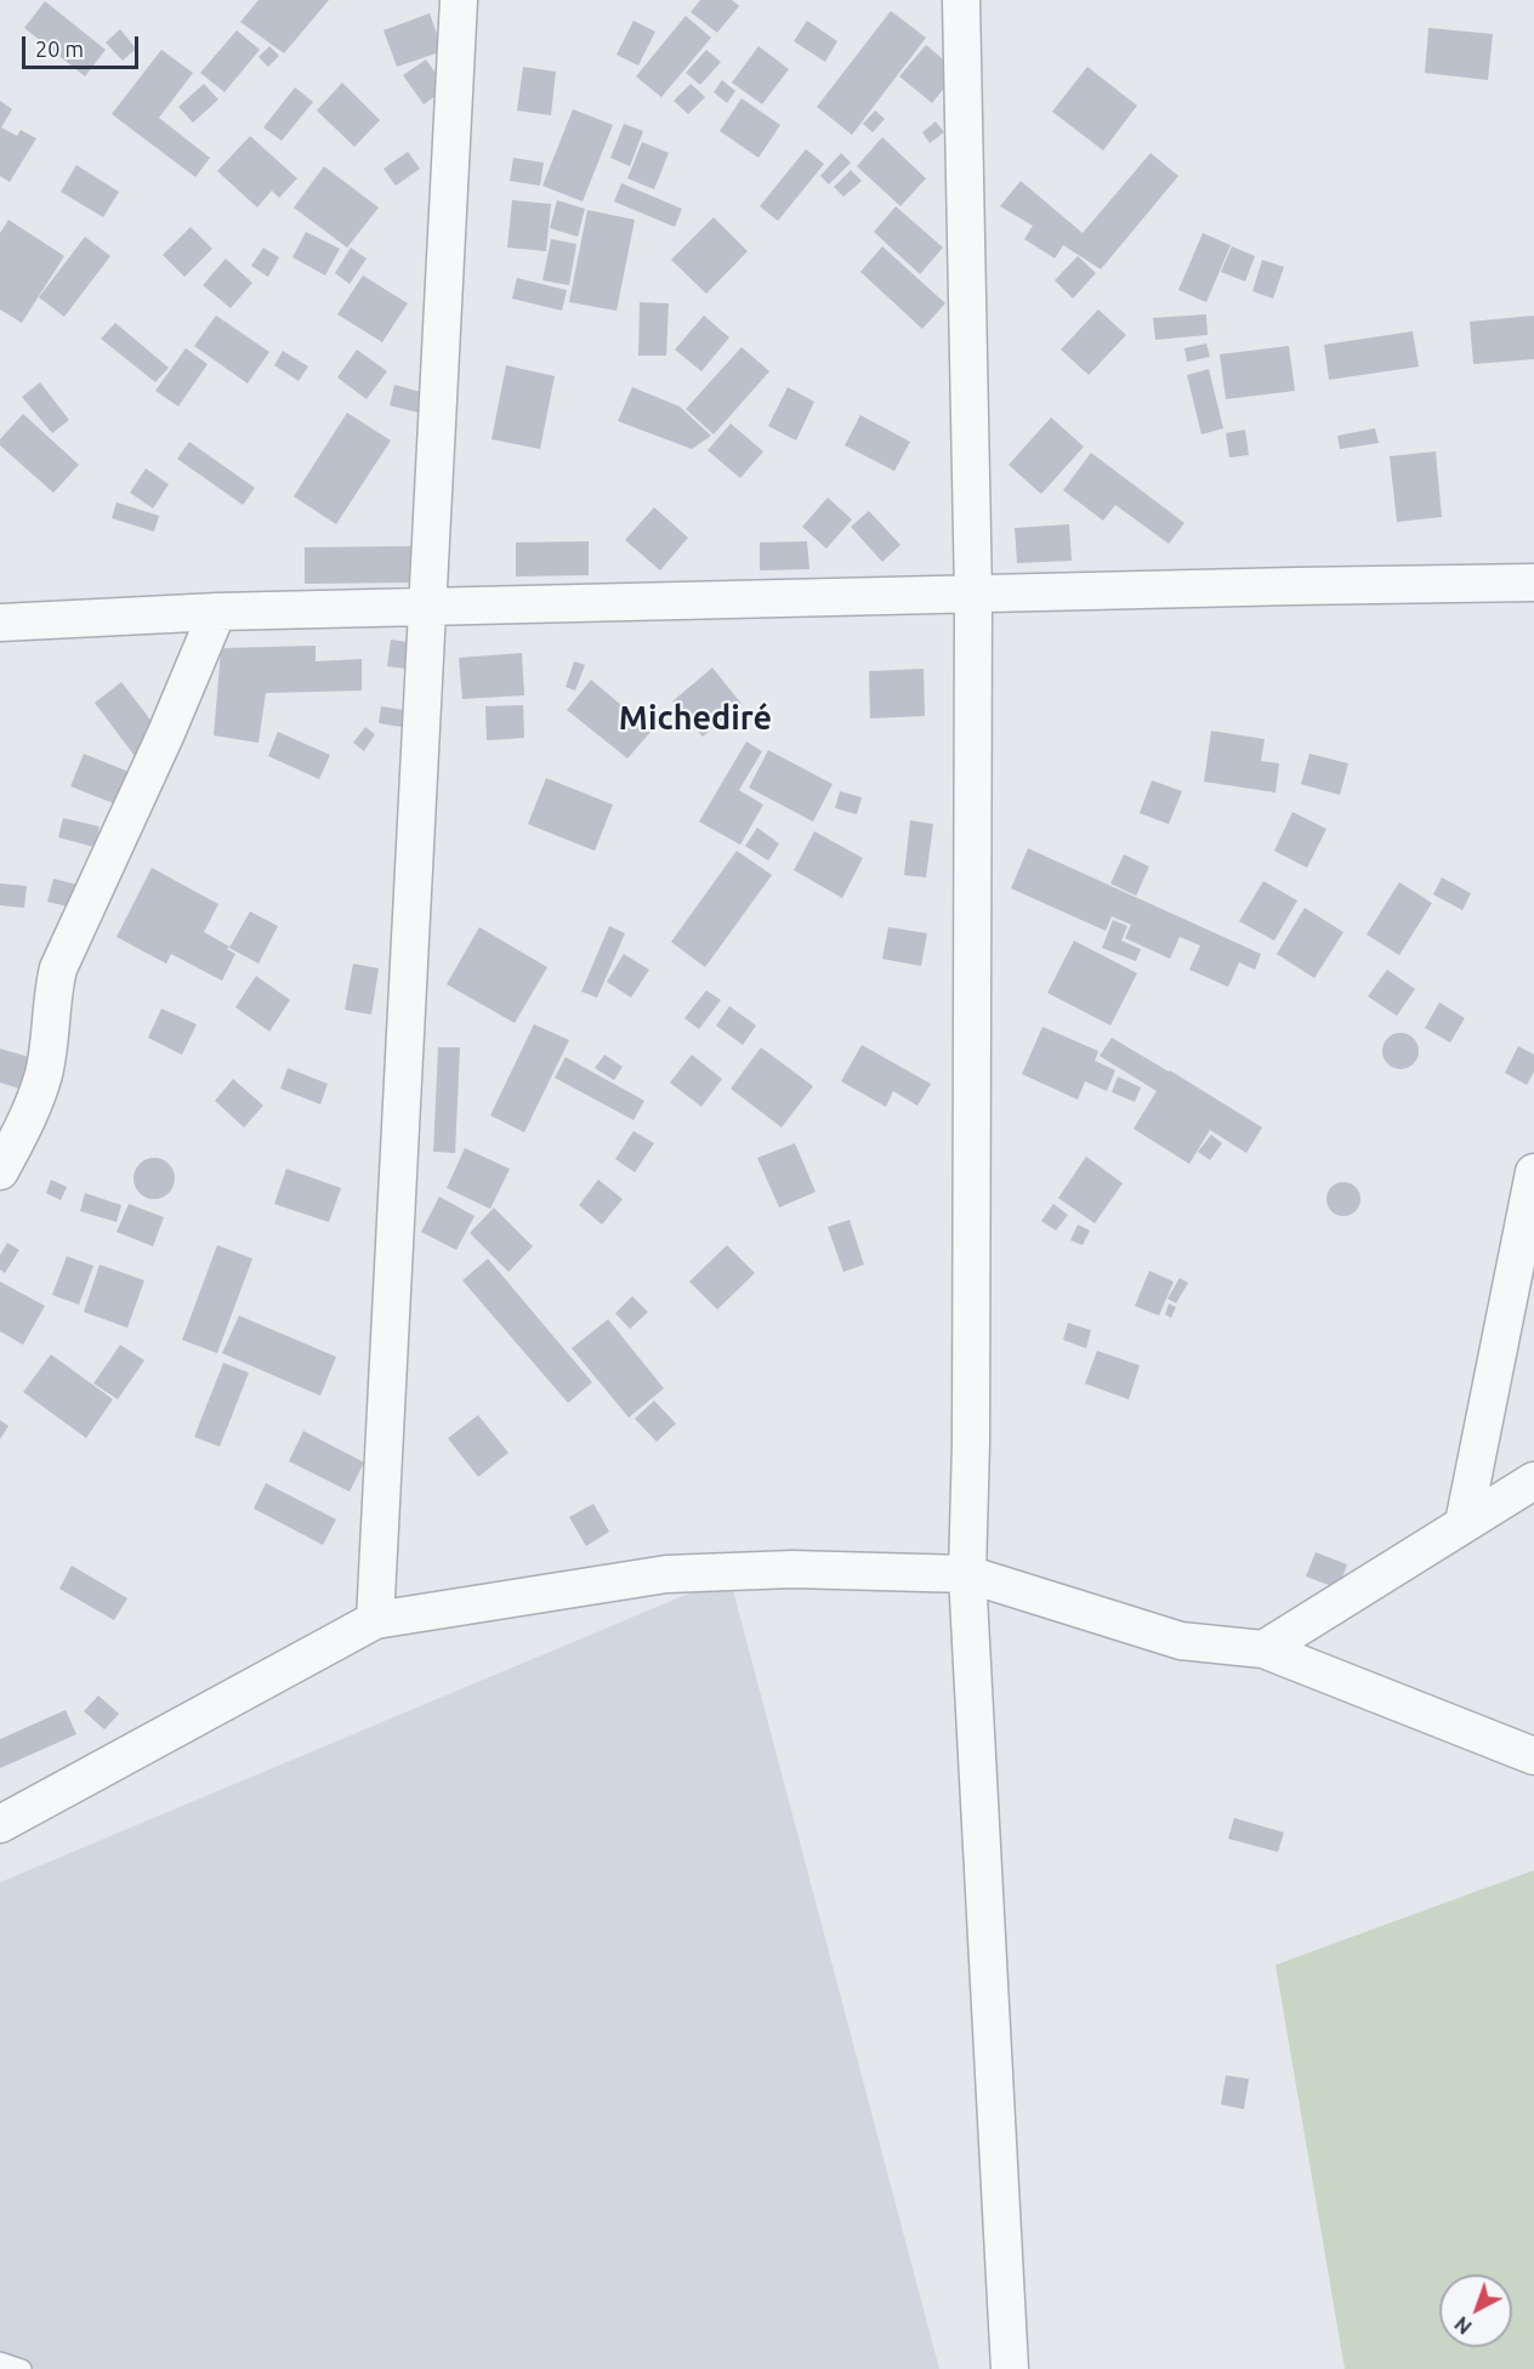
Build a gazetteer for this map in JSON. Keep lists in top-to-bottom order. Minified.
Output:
{"districts":["Michediré"],"scale_bar":"20 m","north":"bottom left"}
